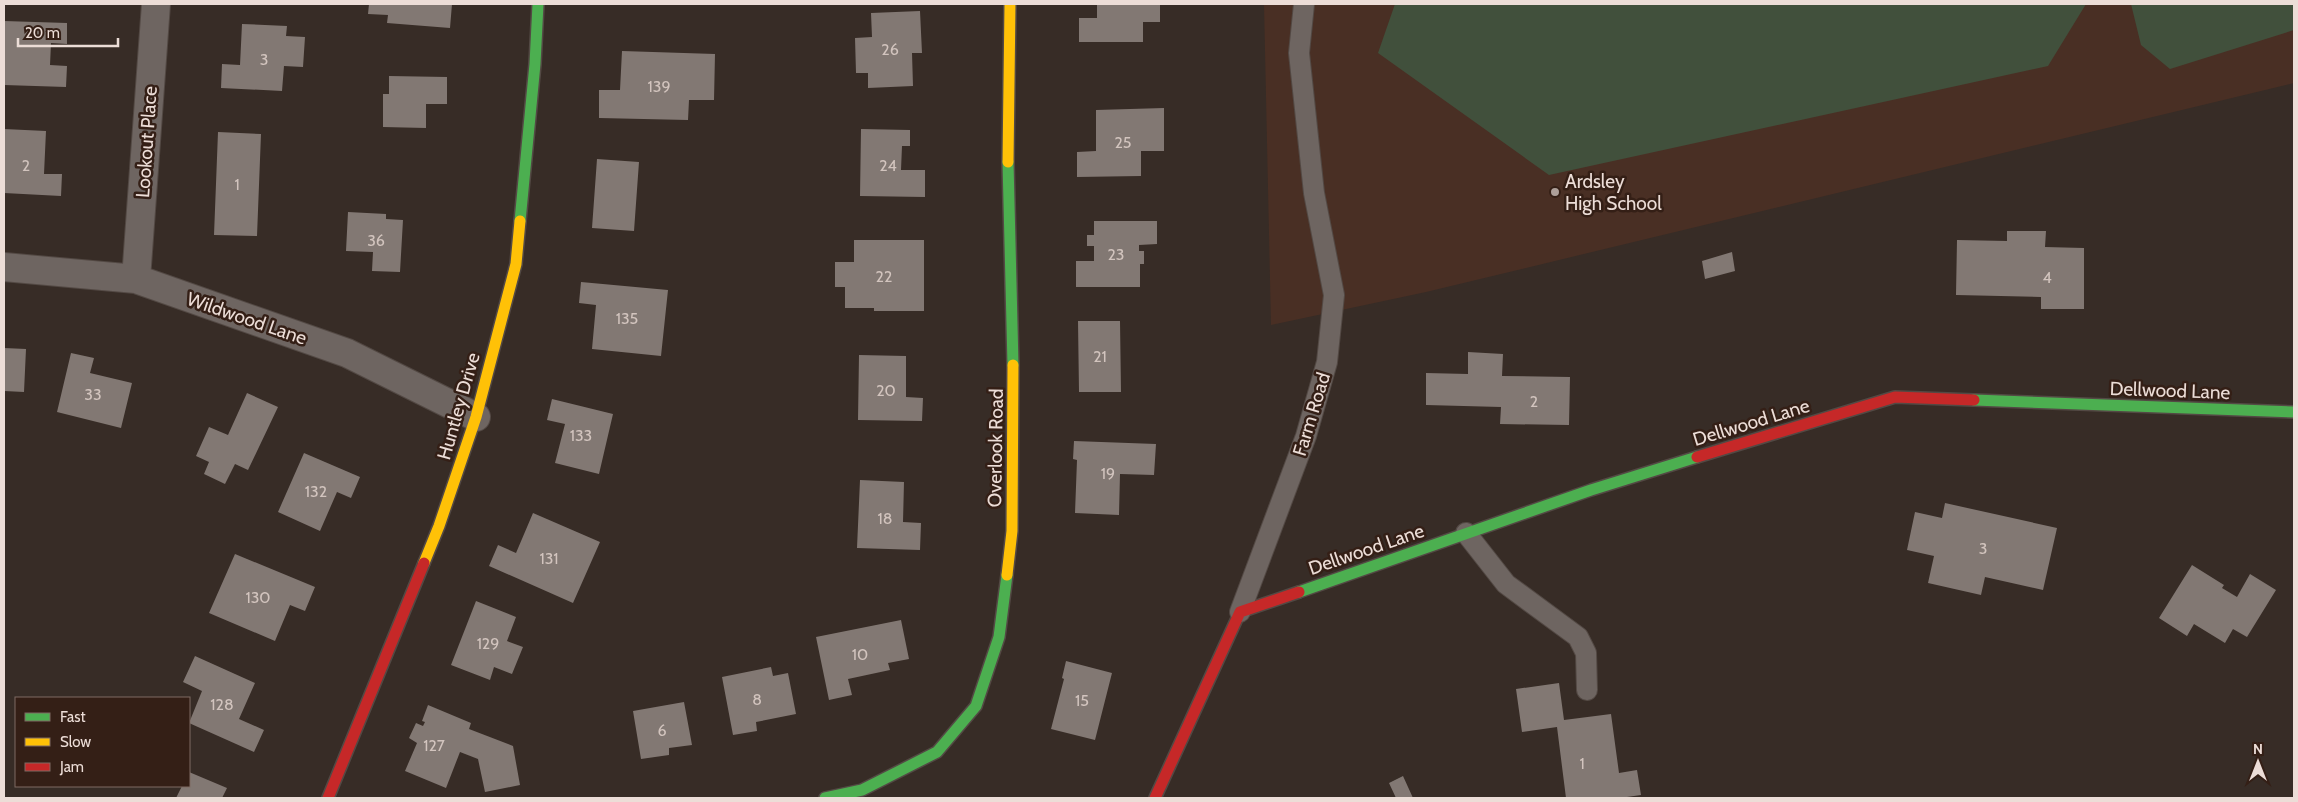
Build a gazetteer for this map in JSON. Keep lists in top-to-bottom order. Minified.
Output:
{"streets":{"street":["Lookout Place","Wildwood Lane","Dellwood Lane","Huntley Drive","Farm Road","Overlook Road"]},"crossings":[["Lookout Place","Wildwood Lane"],["Wildwood Lane","Huntley Drive"],["Dellwood Lane","Farm Road"]],"places":["Ardsley High School"],"house_numbers":["26","3","139","25","2","24","1","36","23","22","4","135","21","20","33","2","133","19","132","18","3","131","130","129","10","8","15","128","6","127","1"],"legend":["Fast","Slow","Jam"],"scale_bar":"20 m","north":"top"}
